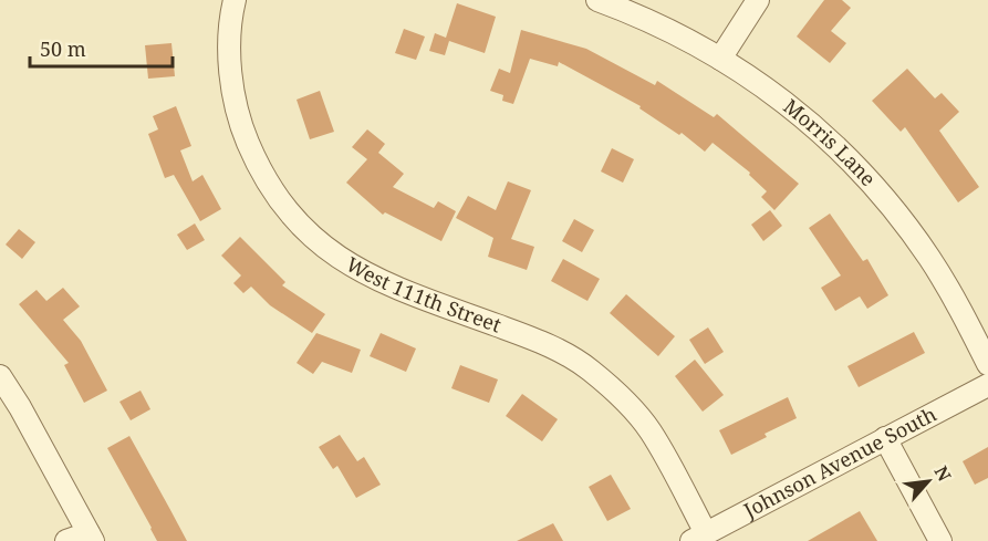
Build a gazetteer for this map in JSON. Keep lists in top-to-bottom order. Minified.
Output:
{"streets":{"street":["Morris Lane","West 111th Street","Johnson Avenue South"]},"crossings":[["West 111th Street","Johnson Avenue South"]],"scale_bar":"50 m","north":"top right"}
